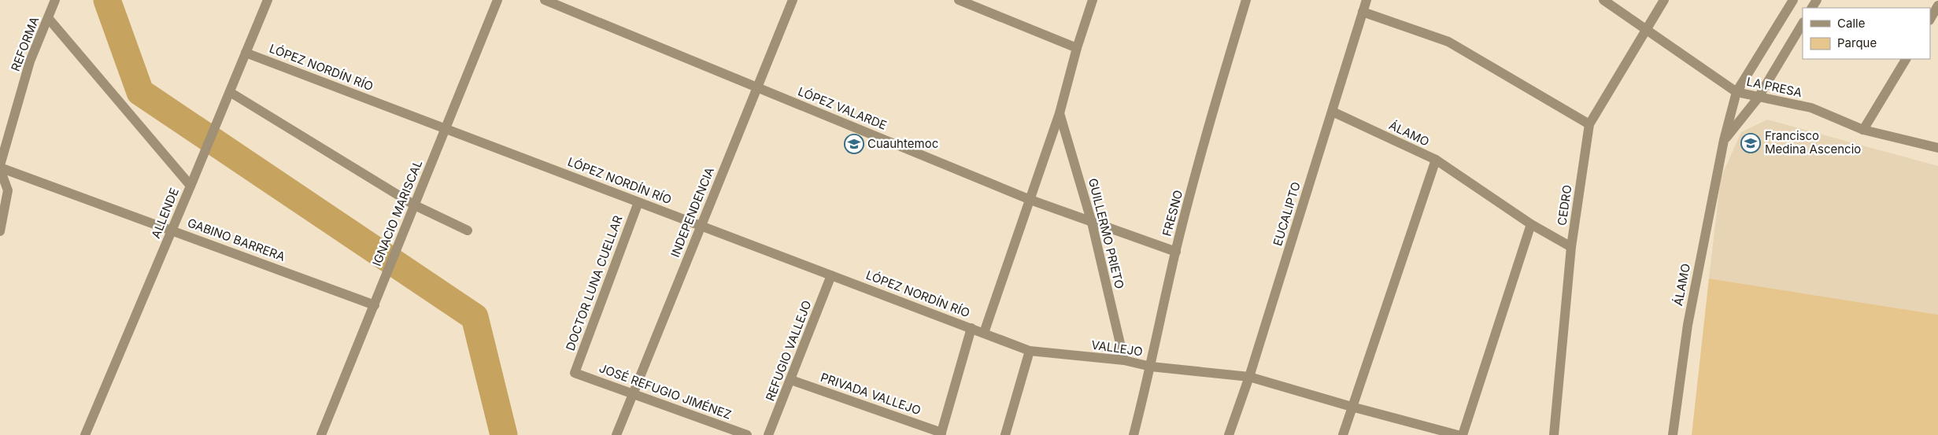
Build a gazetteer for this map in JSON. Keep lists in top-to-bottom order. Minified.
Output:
{"streets":{"street":["REFORMA","LÓPEZ NORDÍN RÍO","LA PRESA","LÓPEZ VALARDE","ÁLAMO","CEDRO","INDEPENDENCIA","ALLENDE","IGNACIO MARISCAL","FRESNO","EUCALIPTO","GUILLERMO PRIETO","GABINO BARRERA","DOCTOR LUNA CUELLAR","VALLEJO","REFUGIO VALLEJO","JOSÉ REFUGIO JIMÉNEZ","PRIVADA VALLEJO"]},"crossings":[["REFORMA","GABINO BARRERA"],["LÓPEZ NORDÍN RÍO","INDEPENDENCIA"],["LÓPEZ NORDÍN RÍO","ALLENDE"],["LÓPEZ NORDÍN RÍO","IGNACIO MARISCAL"],["LÓPEZ NORDÍN RÍO","DOCTOR LUNA CUELLAR"],["LÓPEZ NORDÍN RÍO","VALLEJO"],["LÓPEZ NORDÍN RÍO","REFUGIO VALLEJO"],["LA PRESA","ÁLAMO"],["LA PRESA","CEDRO"],["LÓPEZ VALARDE","INDEPENDENCIA"],["LÓPEZ VALARDE","FRESNO"],["LÓPEZ VALARDE","GUILLERMO PRIETO"],["ÁLAMO","CEDRO"],["ÁLAMO","EUCALIPTO"],["INDEPENDENCIA","JOSÉ REFUGIO JIMÉNEZ"],["ALLENDE","GABINO BARRERA"],["IGNACIO MARISCAL","GABINO BARRERA"],["FRESNO","VALLEJO"],["EUCALIPTO","VALLEJO"],["GUILLERMO PRIETO","VALLEJO"],["DOCTOR LUNA CUELLAR","JOSÉ REFUGIO JIMÉNEZ"],["REFUGIO VALLEJO","PRIVADA VALLEJO"]],"places":{"school or university":["Francisco Medina Ascencio","Cuauhtemoc"]},"legend":["Calle","Parque"]}
